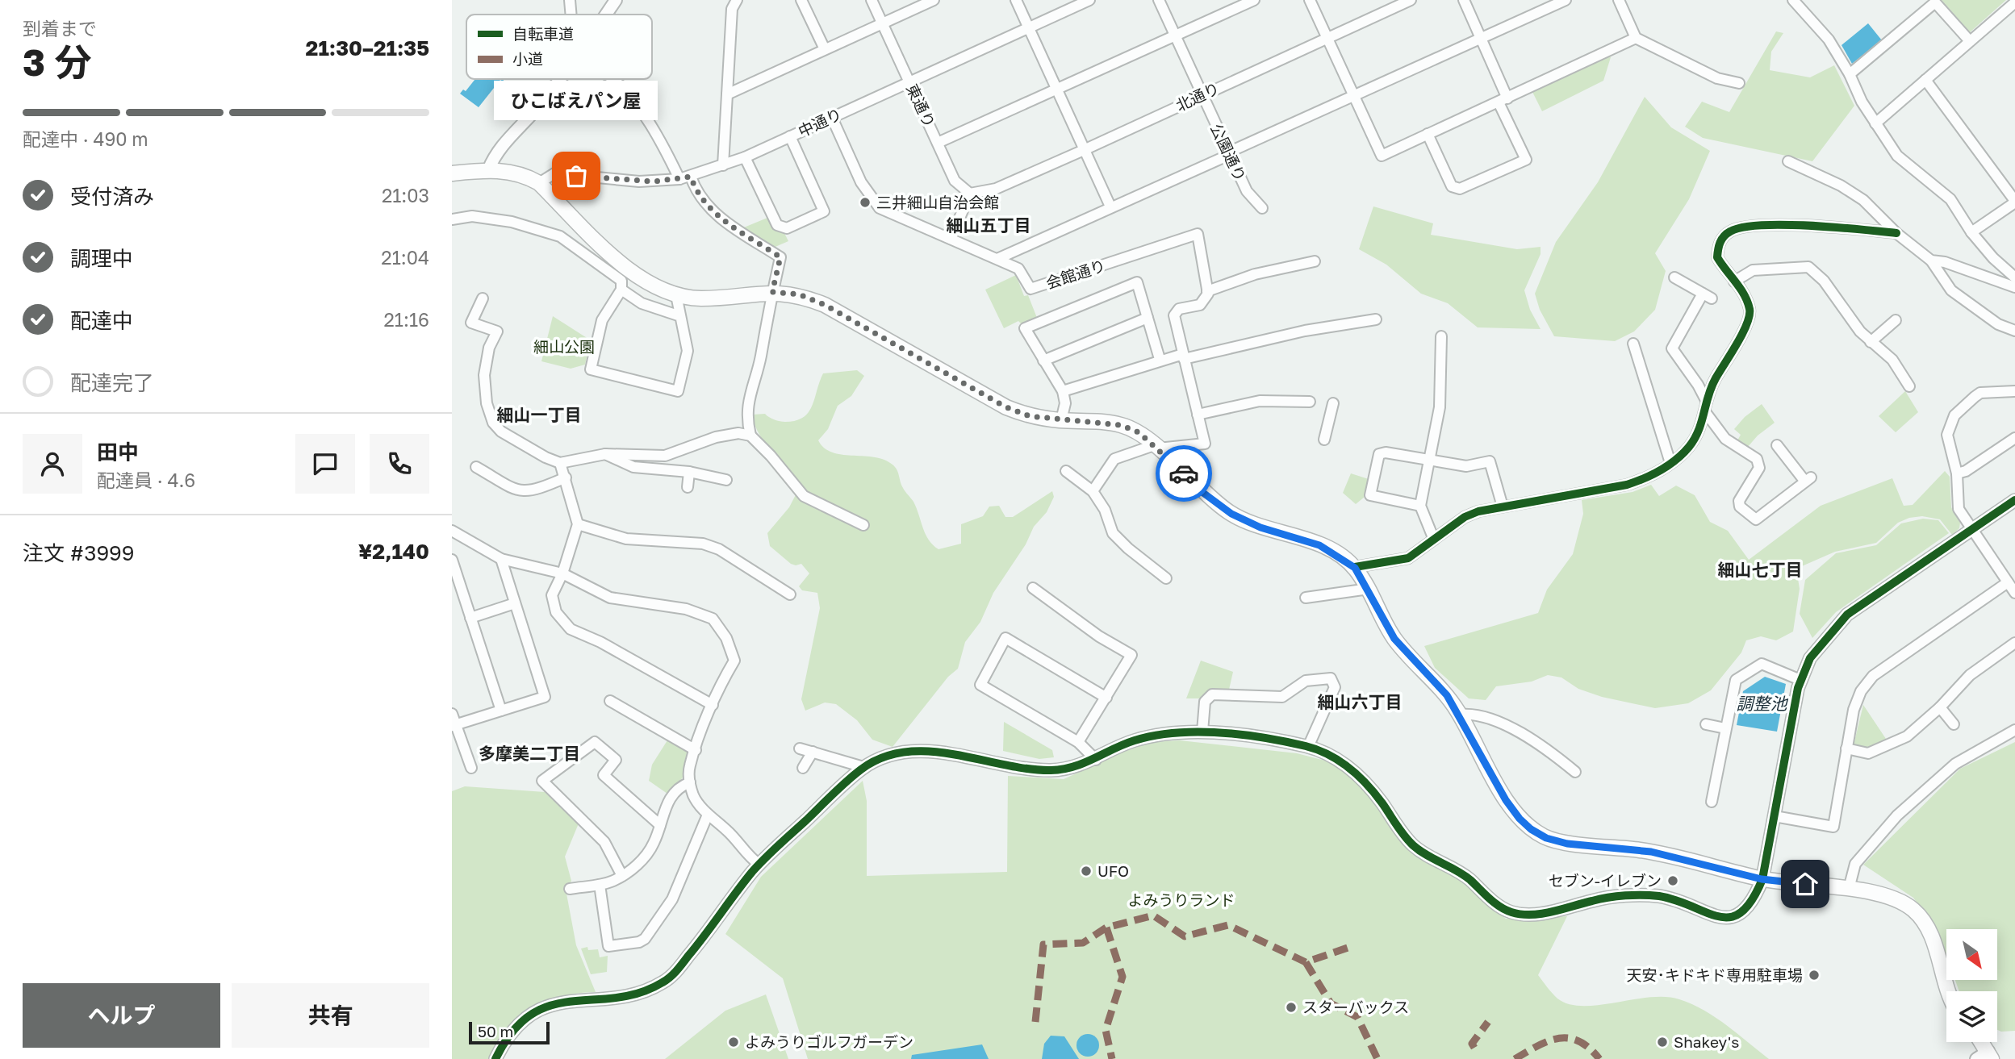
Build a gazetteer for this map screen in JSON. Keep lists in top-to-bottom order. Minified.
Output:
{"streets":{"street":["北通り","東通り","中通り","公園通り","会館通り"]},"crossings":[["北通り","東通り"],["北通り","公園通り"],["東通り","中通り"],["中通り","会館通り"]],"districts":["細山五丁目","細山一丁目","細山七丁目","細山六丁目","多摩美二丁目"],"water":["調整池"],"parks":["細山公園","よみうりランド"],"places":["ひこばえパン屋","三井細山自治会館","UFO","セブン-イレブン","天安･キドキド専用駐車場","スターバックス","よみうりゴルフガーデン","Shakey's"],"legend":["自転車道","小道"],"scale_bar":"50 m","north":"bottom right","page":{"heading":["3 分","到着まで","21:30–21:35"],"panel":["田中","配達員 · 4.6","注文 #3999","¥2,140"],"bubble":"ひこばえパン屋","bar":"配達中 · 490 m","list":[["受付済み","21:03"],["調理中","21:04"],["配達中","21:16"],"配達完了"],"buttons":["ヘルプ","共有"],"scale":"50 m"}}
